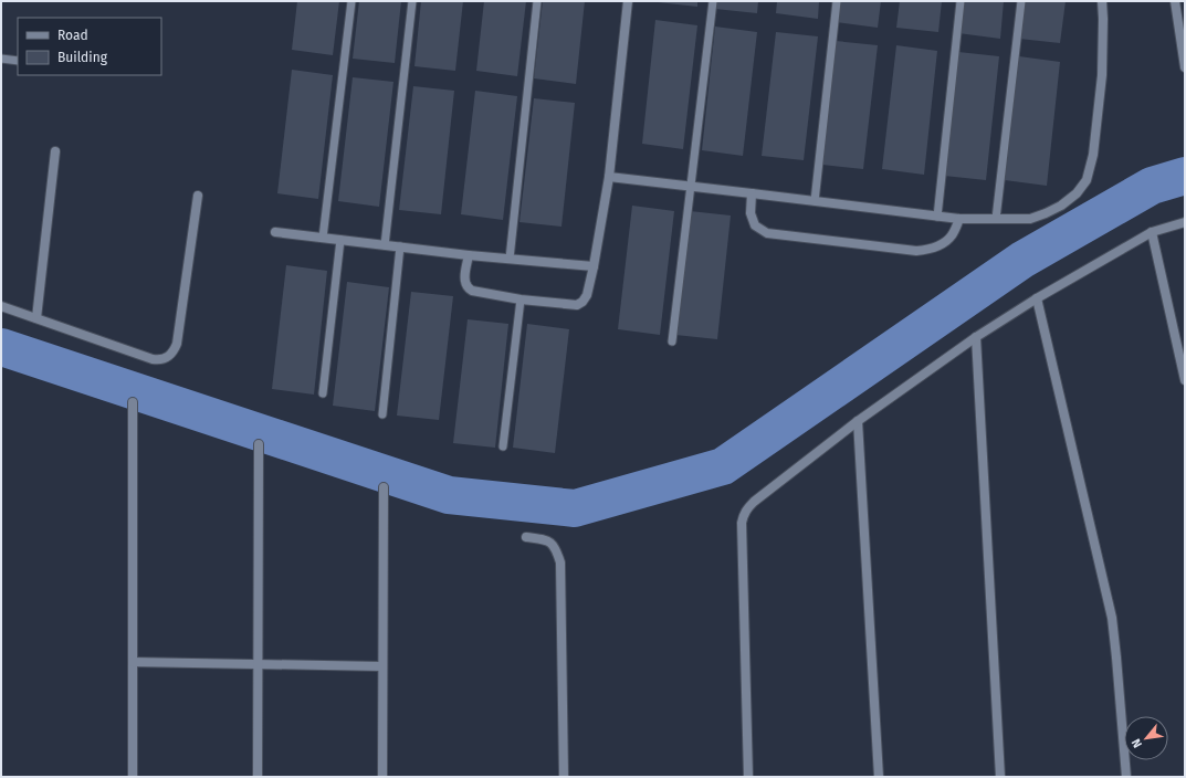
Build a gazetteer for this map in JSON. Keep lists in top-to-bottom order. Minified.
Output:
{"legend":["Road","Building"],"north":"bottom left"}
